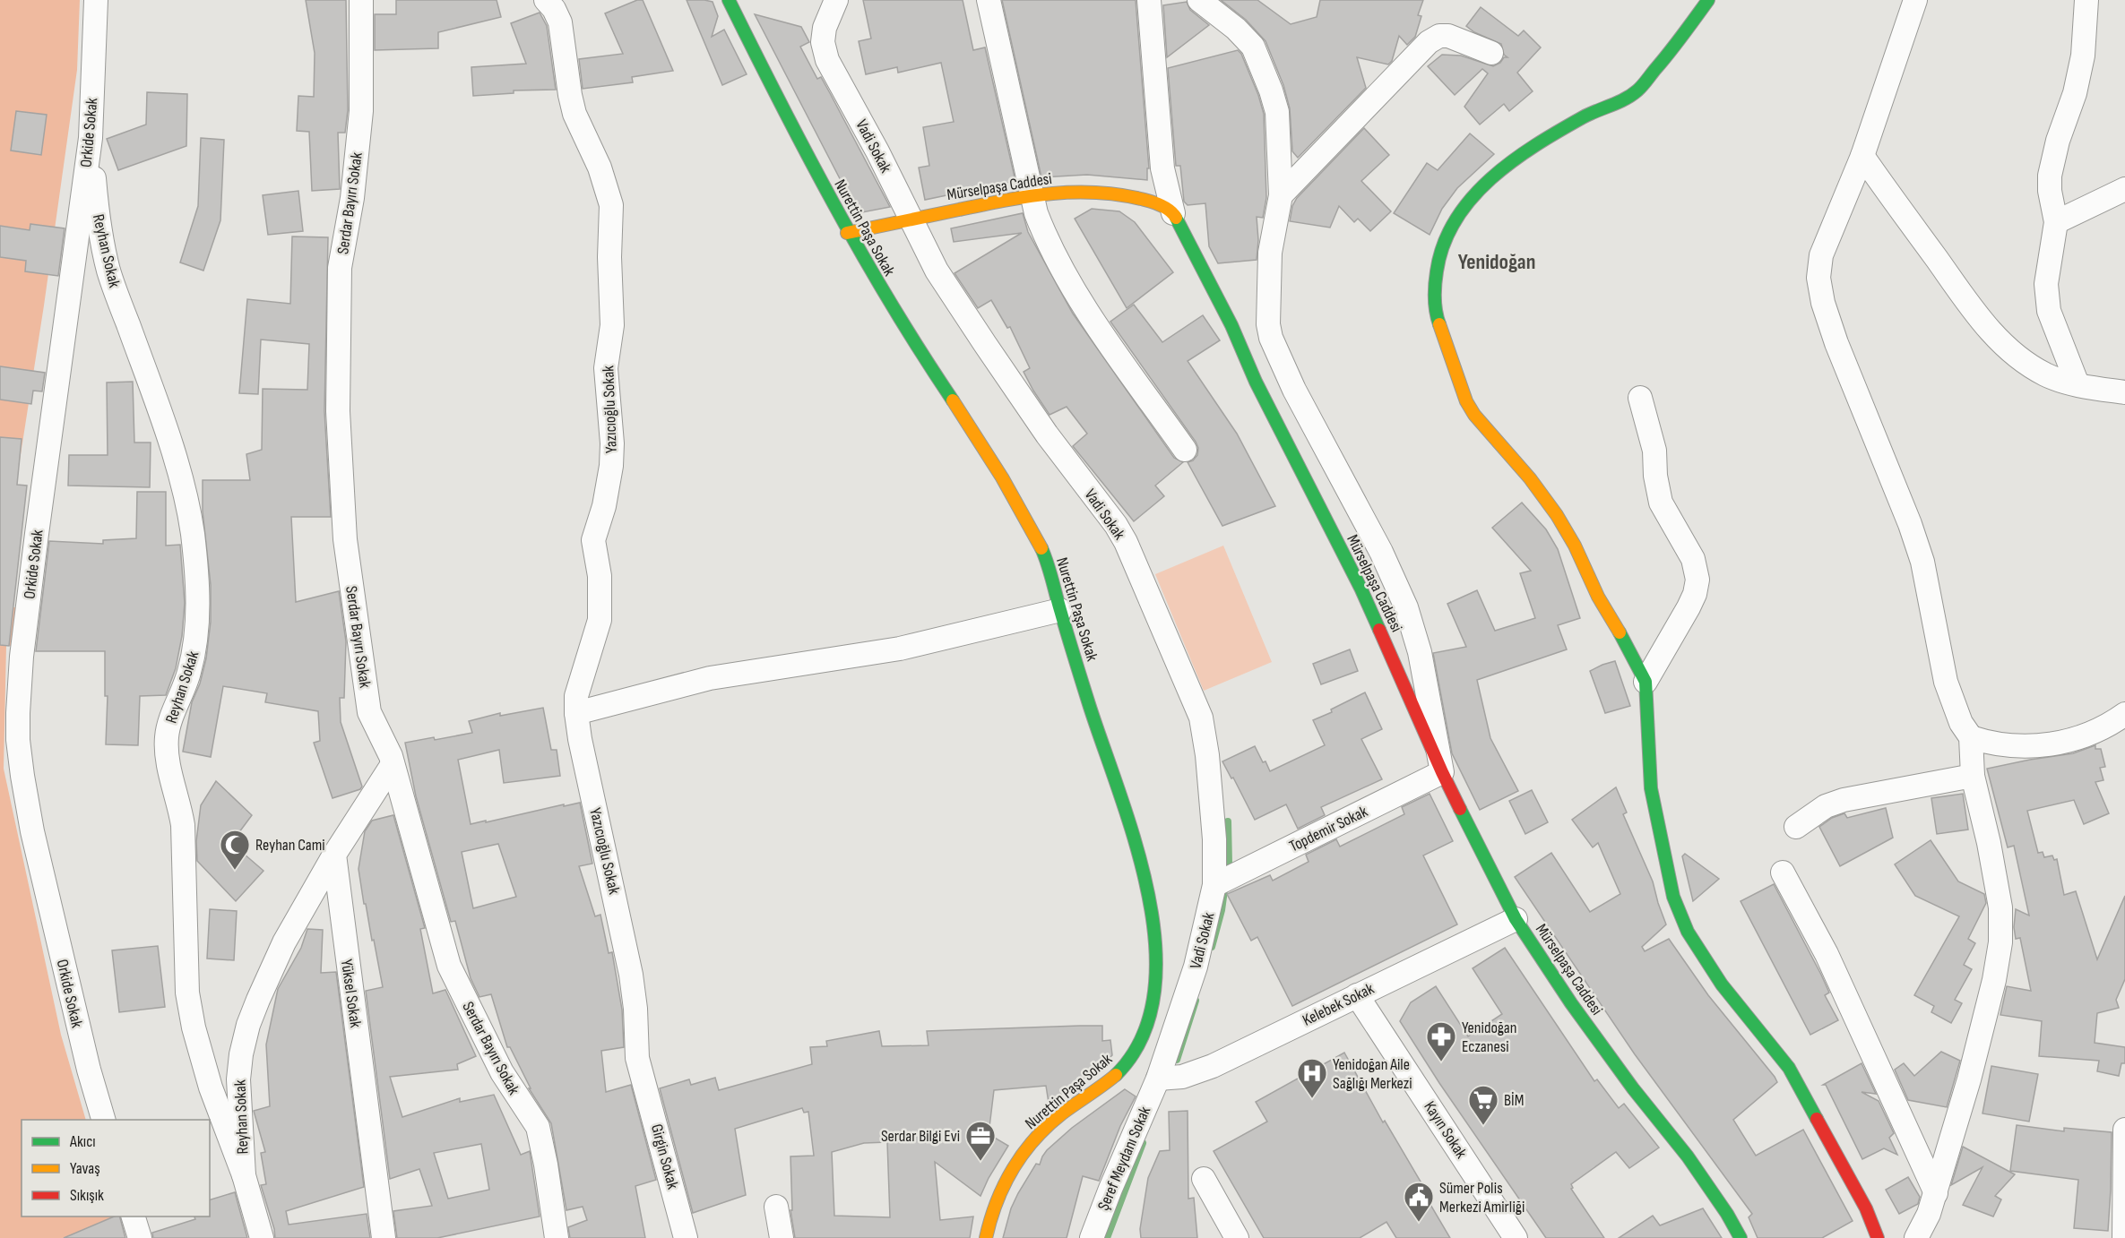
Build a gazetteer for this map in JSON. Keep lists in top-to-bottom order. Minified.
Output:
{"streets":{"street":["Orkide Sokak","Vadi Sokak","Mürselpaşa Caddesi","Serdar Bayırı Sokak","Nurettin Paşa Sokak","Reyhan Sokak","Yazıcıoğlu Sokak","Topdemir Sokak","Yüksel Sokak","Kelebek Sokak","Kayın Sokak","Girgin Sokak","Şeref Meydanı Sokak"]},"crossings":[["Orkide Sokak","Reyhan Sokak"],["Vadi Sokak","Mürselpaşa Caddesi"],["Vadi Sokak","Topdemir Sokak"],["Vadi Sokak","Kelebek Sokak"],["Vadi Sokak","Şeref Meydanı Sokak"],["Mürselpaşa Caddesi","Nurettin Paşa Sokak"],["Mürselpaşa Caddesi","Topdemir Sokak"],["Mürselpaşa Caddesi","Kelebek Sokak"],["Reyhan Sokak","Yüksel Sokak"],["Yazıcıoğlu Sokak","Girgin Sokak"],["Kelebek Sokak","Kayın Sokak"],["Kelebek Sokak","Şeref Meydanı Sokak"]],"districts":["Yenidoğan"],"places":{"mosque":["Reyhan Cami"],"pharmacy":["Yenidoğan Eczanesi"],"hospital":["Yenidoğan Aile Sağlığı Merkezi"],"supermarket":["BİM"],"office":["Serdar Bilgi Evi"],"public building":["Sümer Polis Merkezi Amirliği"]},"legend":["Akıcı","Yavaş","Sıkışık"]}
